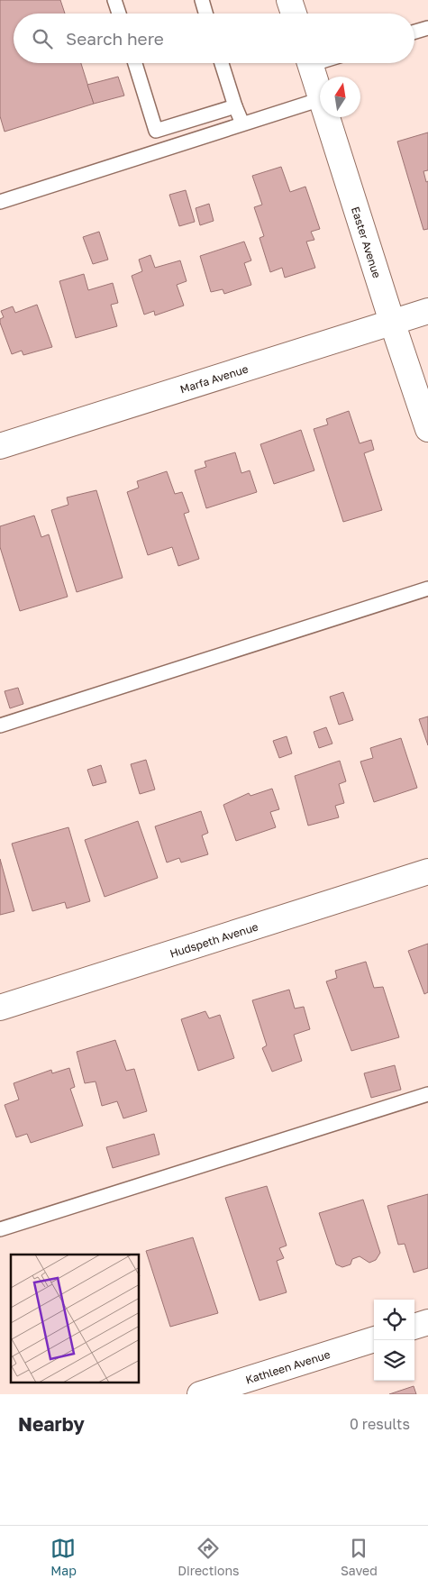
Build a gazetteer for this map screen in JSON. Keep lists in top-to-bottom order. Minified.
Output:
{"streets":{"street":["Easter Avenue","Marfa Avenue","Hudspeth Avenue","Kathleen Avenue"]},"crossings":[["Easter Avenue","Marfa Avenue"]],"north":"top","page":{"search":"Search here","heading":["Nearby","0 results"],"nav":["Map","Directions","Saved"]}}
